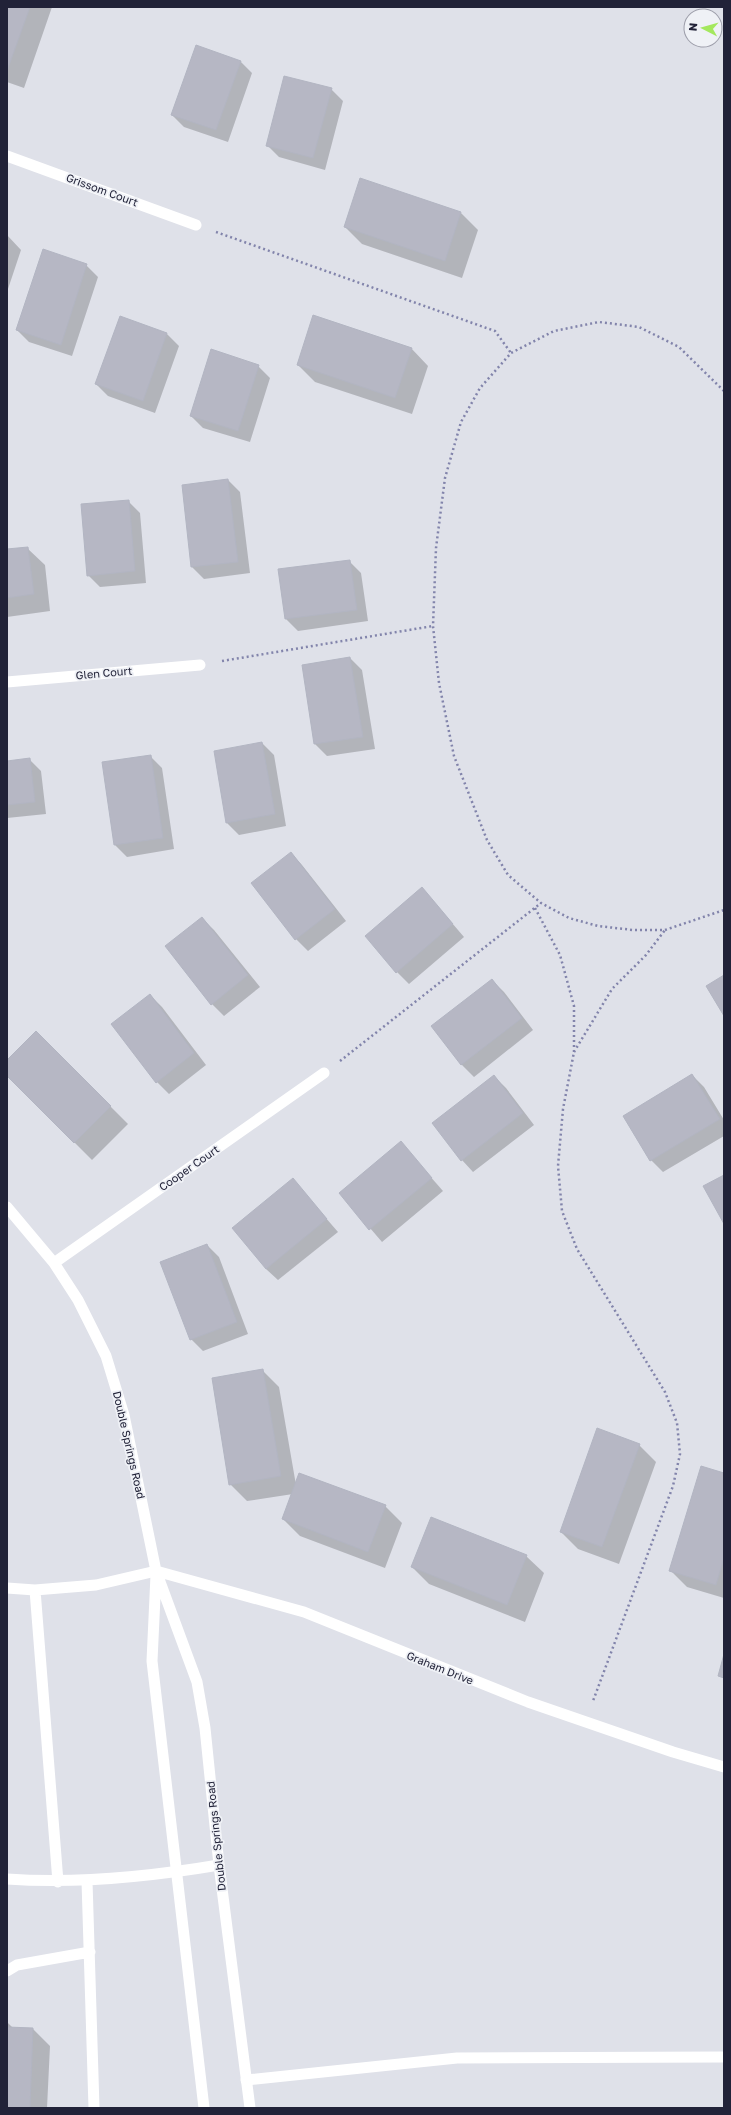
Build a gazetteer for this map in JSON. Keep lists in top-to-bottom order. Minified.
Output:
{"streets":{"street":["Grissom Court","Glen Court","Cooper Court","Double Springs Road","Graham Drive"]},"crossings":[["Cooper Court","Double Springs Road"],["Double Springs Road","Graham Drive"]],"north":"left"}
